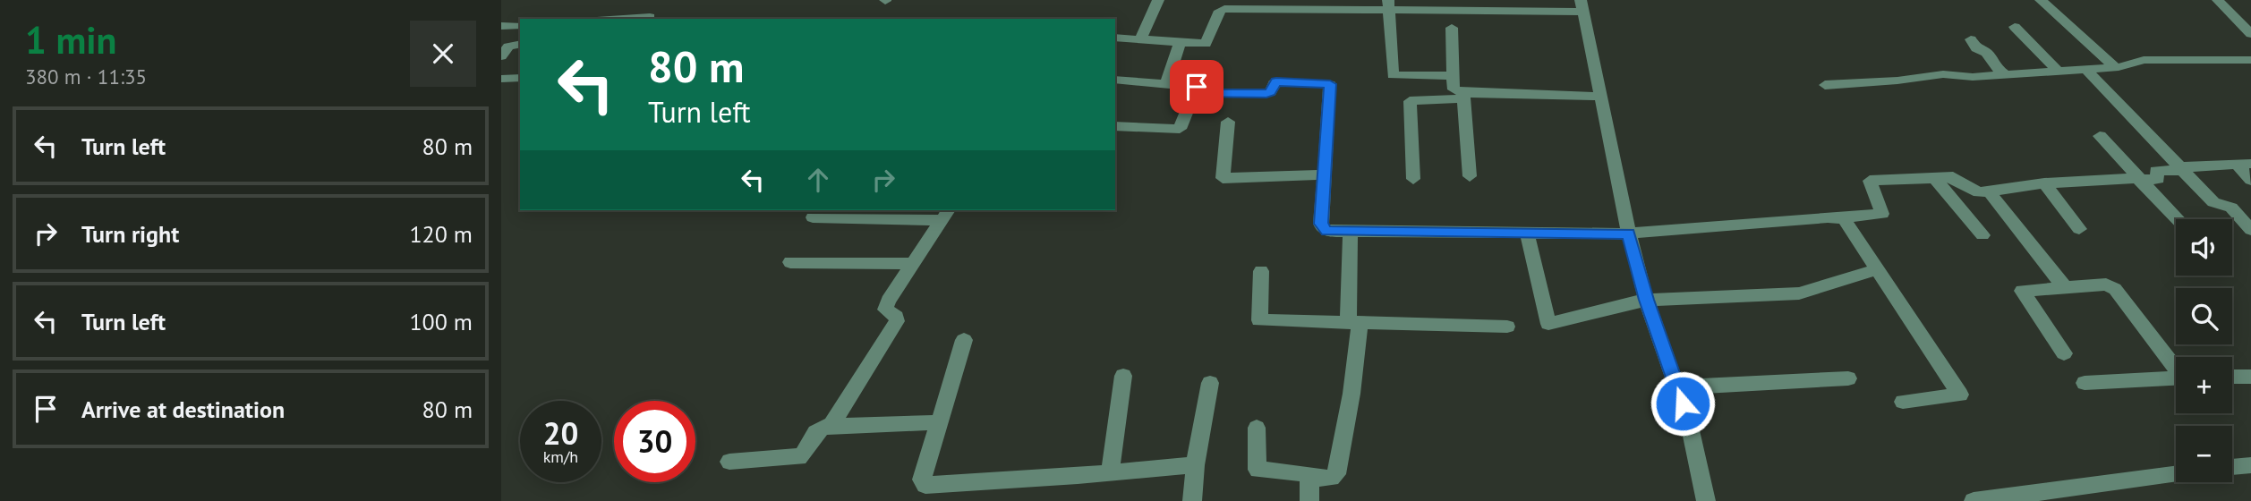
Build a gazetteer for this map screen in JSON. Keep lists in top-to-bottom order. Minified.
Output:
{"page":{"heading":["1 min","380 m · 11:35"],"turn":["80 m","Turn left"],"list":[{"name":"Turn left","value":"80 m"},{"name":"Turn right","value":"120 m"},{"name":"Turn left","value":"100 m"},{"name":"Arrive at destination","value":"80 m"}],"map_buttons":["+","−"],"speed":"20 km/h","limit":"30"}}
